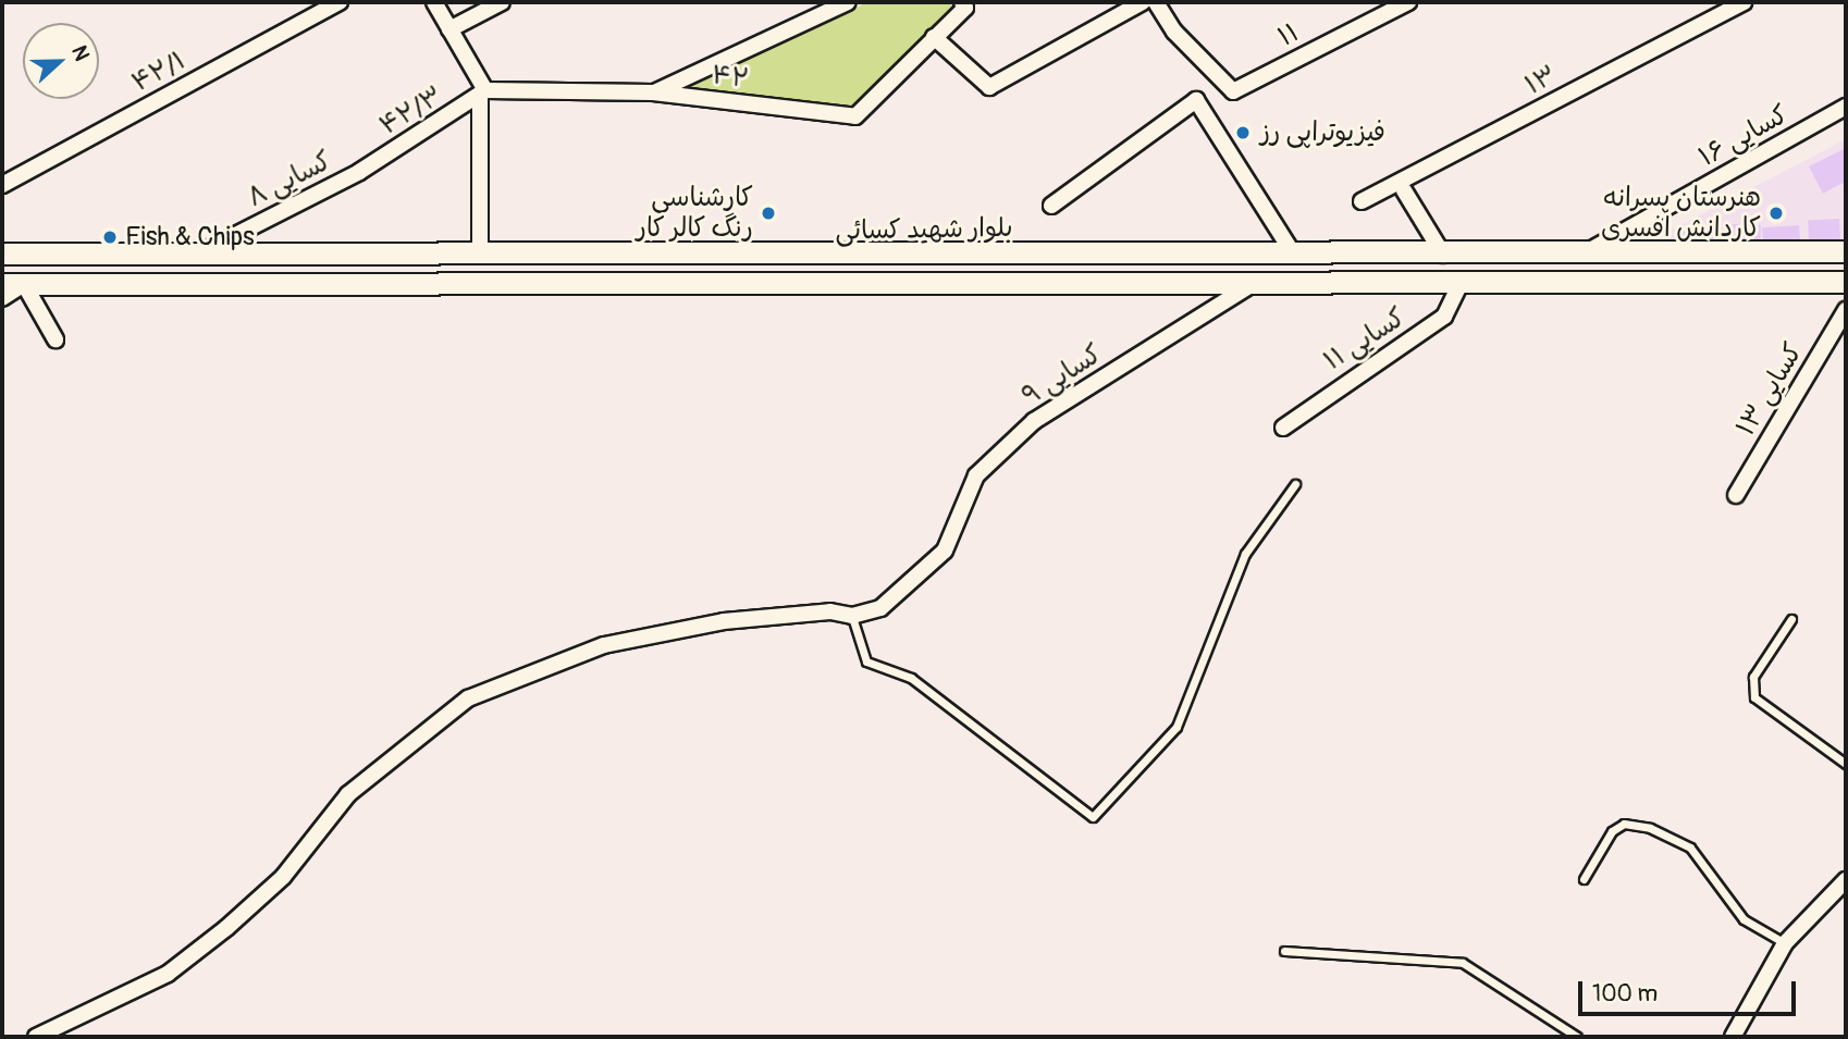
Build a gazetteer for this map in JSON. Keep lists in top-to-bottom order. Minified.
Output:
{"streets":{"main road":["بلوار شهید کسائی"],"street":["۱۱","۴۲/۱","۴۲","۱۳","۴۲/۳","۱۶ کسایی","۸ کسایی","۱۱ کسایی","۹ کسایی","۱۳ کسایی"]},"crossings":[["۴۲/۳","۸ کسایی"],["۱۶ کسایی","بلوار شهید کسائی"],["۸ کسایی","بلوار شهید کسائی"],["بلوار شهید کسائی","۱۱ کسایی"],["بلوار شهید کسائی","۹ کسایی"]],"places":["فیزیوتراپی رز","کارشناسی رنگ کالر کار","هنرستان پسرانه کاردانش افسری","Fish & Chips"],"scale_bar":"100 m","north":"right"}
